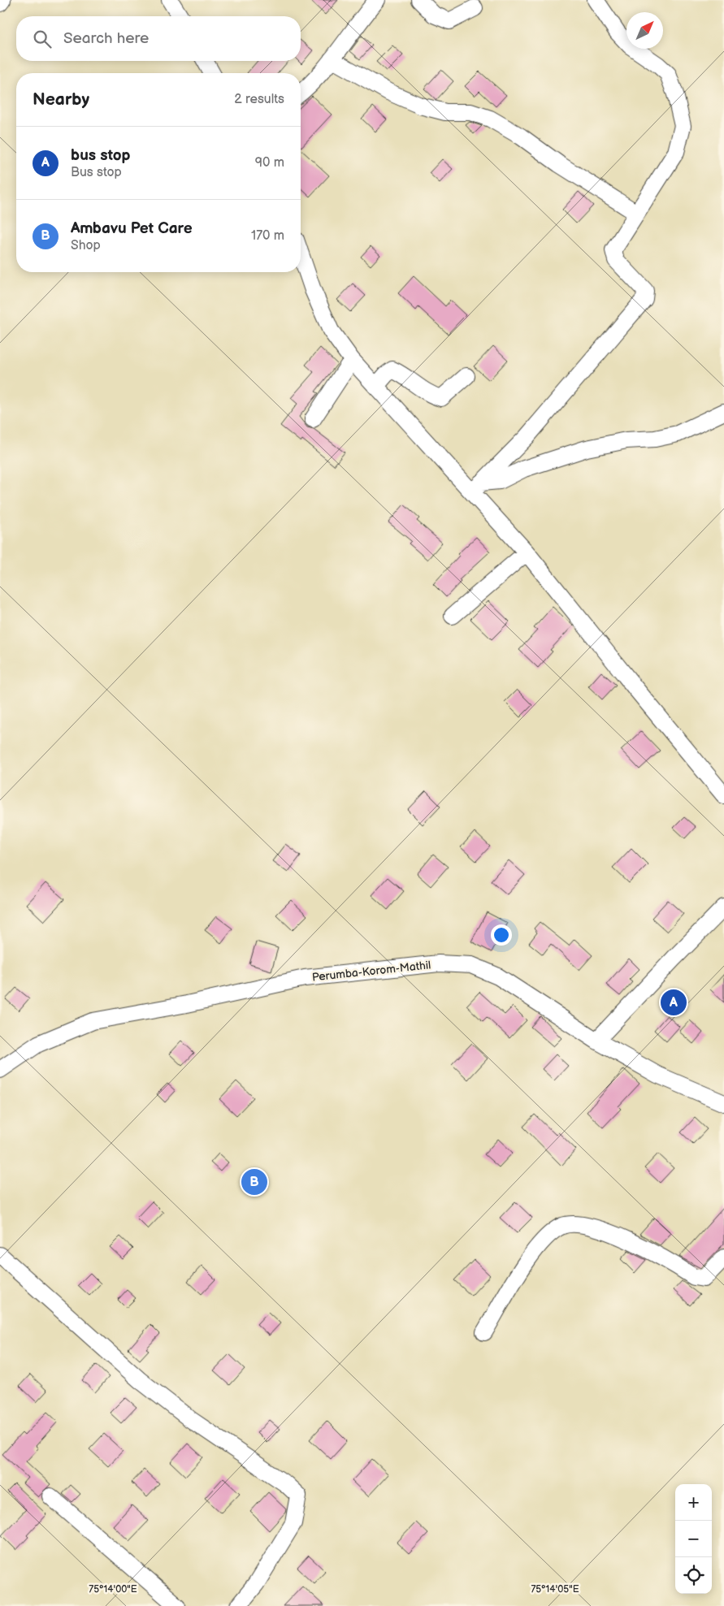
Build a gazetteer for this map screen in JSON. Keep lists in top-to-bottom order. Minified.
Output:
{"streets":{"street":["Perumba-Korom-Mathil"]},"north":"top right","page":{"search":"Search here","heading":["Nearby","2 results"],"list":[{"mark":"A","name":"bus stop","note":"Bus stop","value":"90 m"},{"mark":"B","name":"Ambavu Pet Care","note":"Shop","value":"170 m"}],"pins":["A","B"],"map_buttons":["+","−"]},"coordinates":["75°14'00\"E","75°14'05\"E"]}
